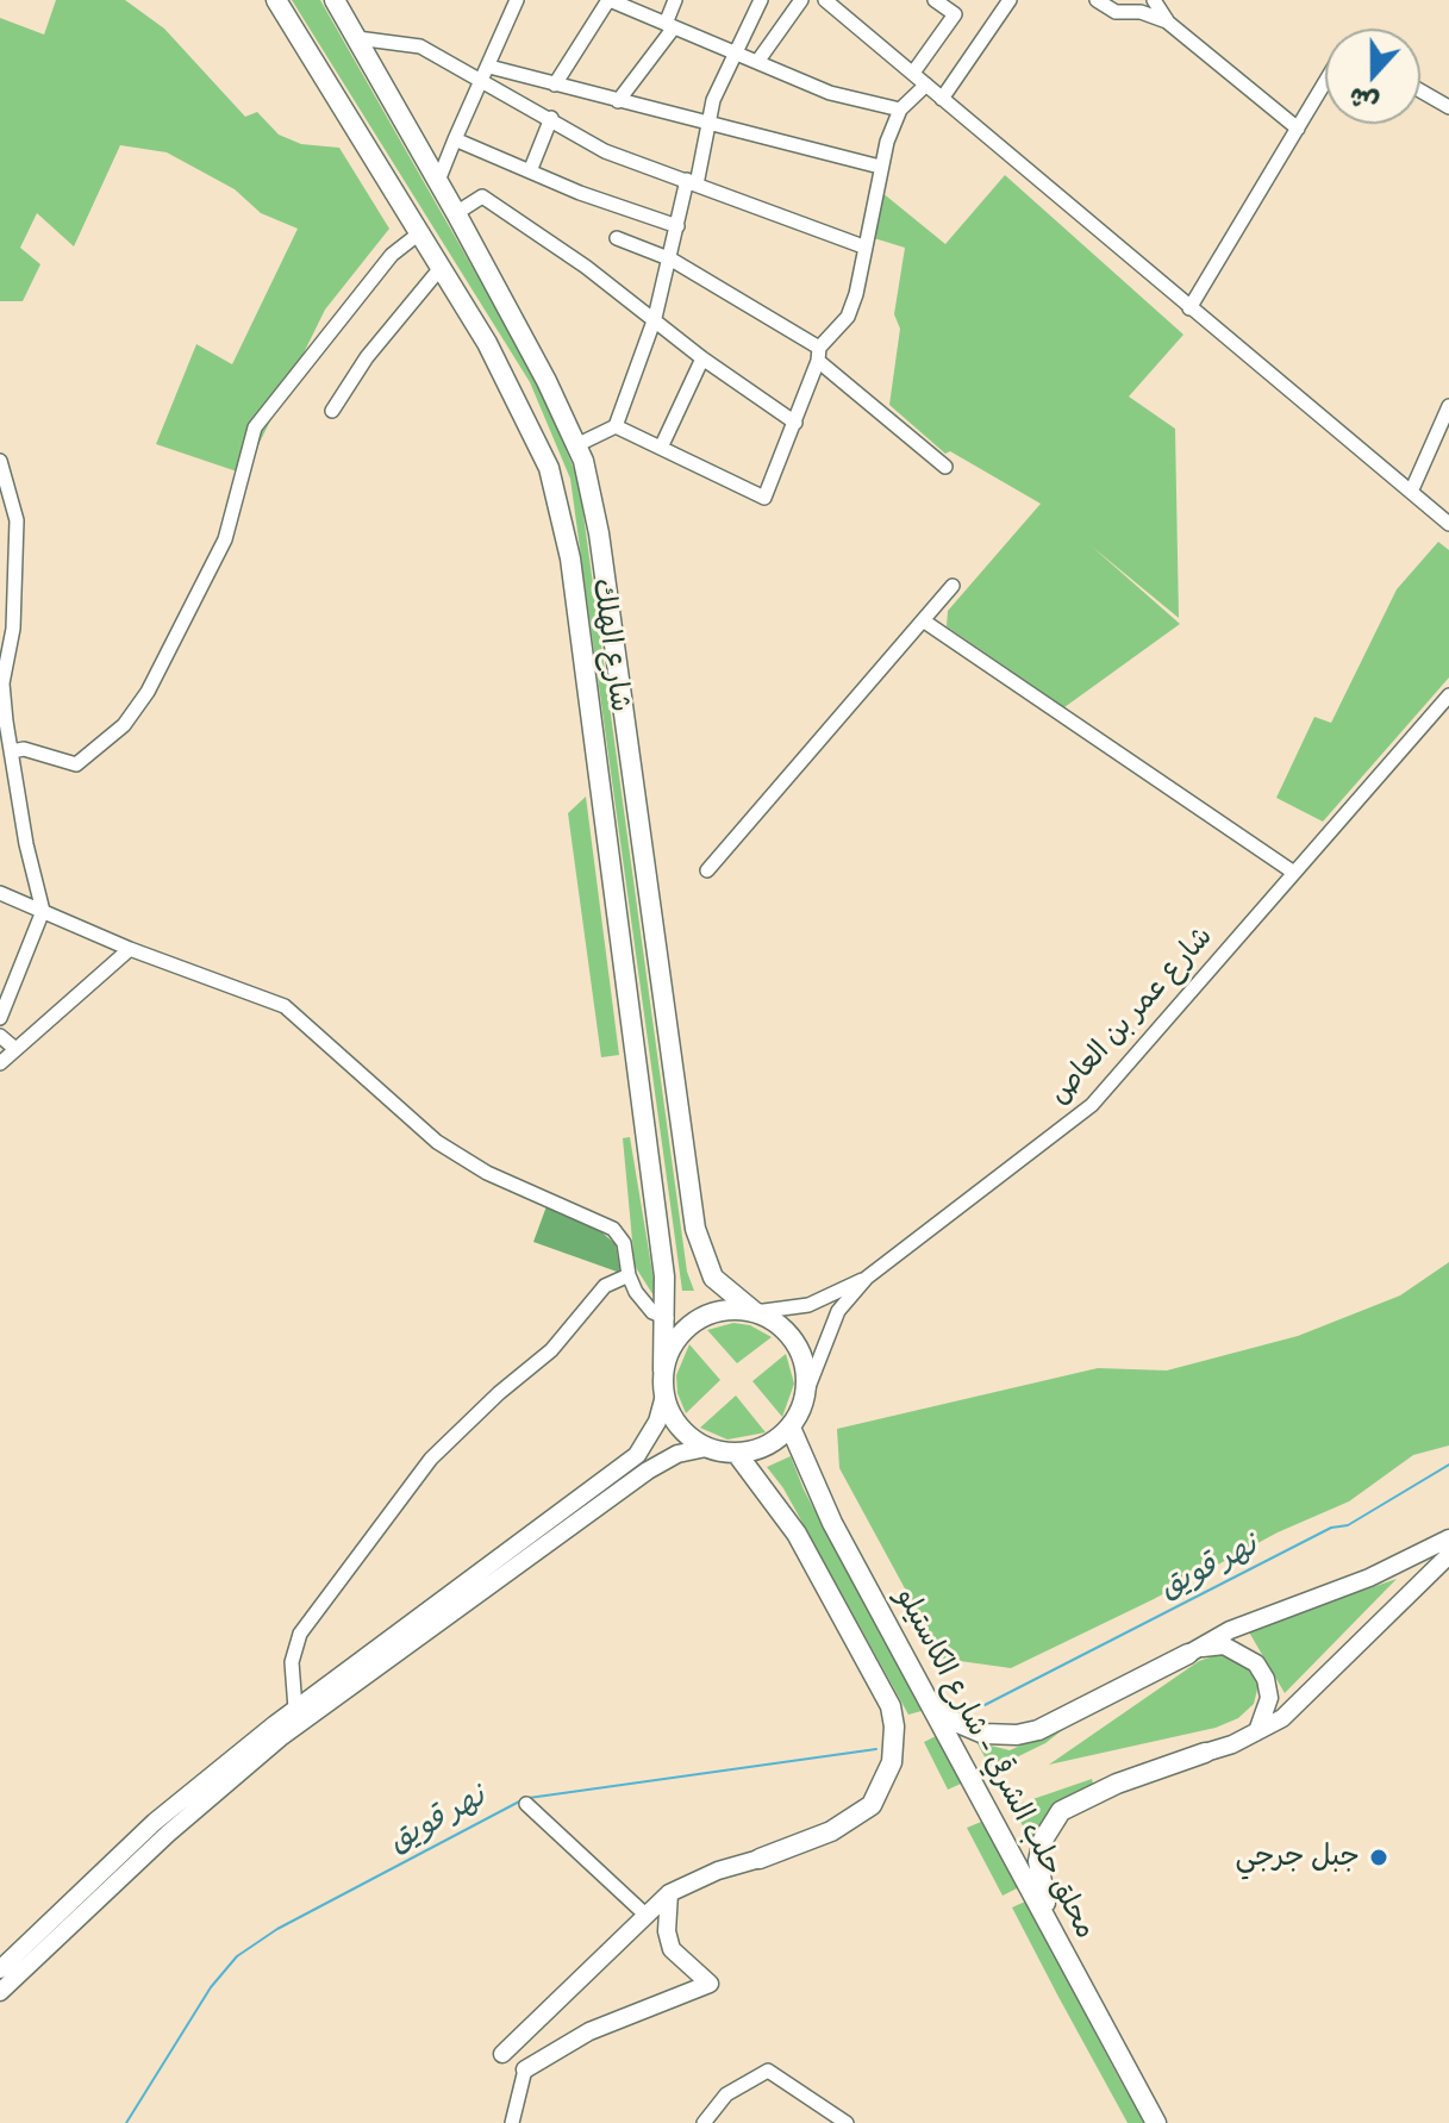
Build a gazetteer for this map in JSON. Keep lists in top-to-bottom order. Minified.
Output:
{"streets":{"highway":["شارع الهلك","محلق حلب الشرقي - شارع الكاستيلو"],"street":["شارع عمر بن العاص"]},"crossings":[["شارع الهلك","شارع عمر بن العاص"],["شارع الهلك","محلق حلب الشرقي - شارع الكاستيلو"],["شارع عمر بن العاص","محلق حلب الشرقي - شارع الكاستيلو"]],"water":["نهر قويق"],"places":["جبل جرجي"],"north":"bottom"}
